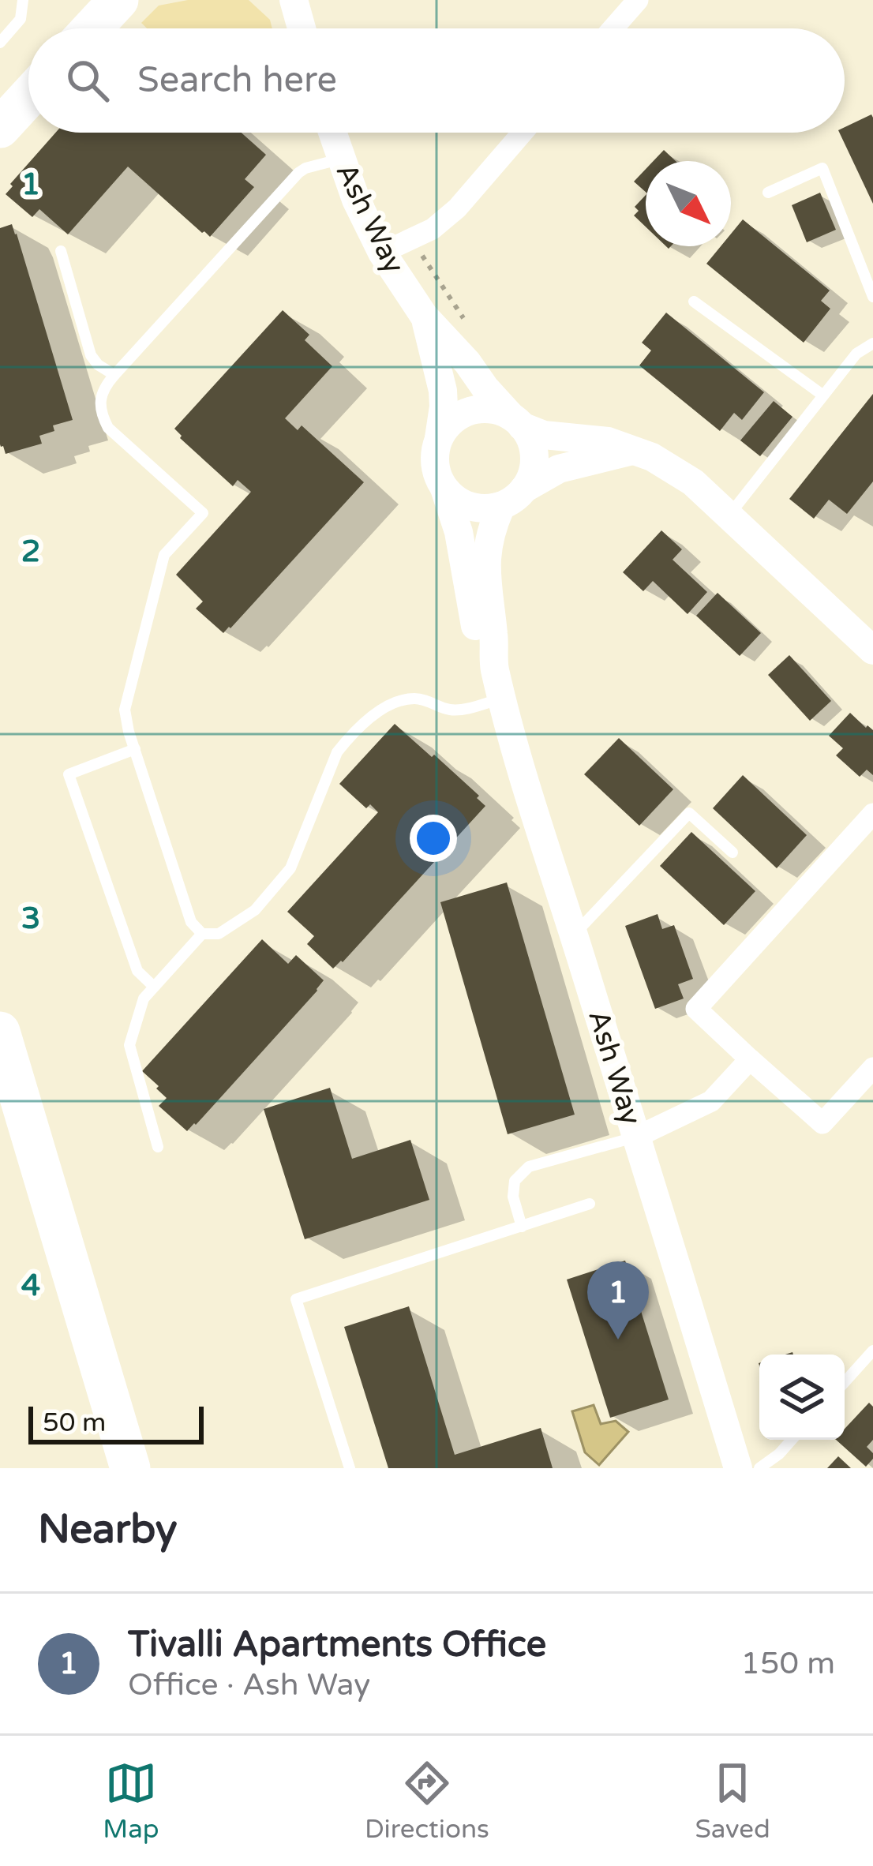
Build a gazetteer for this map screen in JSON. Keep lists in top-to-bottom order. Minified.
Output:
{"streets":{"street":["Ash Way"]},"scale_bar":"50 m","north":"bottom right","page":{"search":"Search here","pins":"1","scale":"50 m","heading":"Nearby","list":[{"mark":"1","name":"Tivalli Apartments Office","note":"Office · Ash Way","value":"150 m"}],"nav":["Map","Directions","Saved"]},"grid":{"rows":["1","2","3","4"]}}
